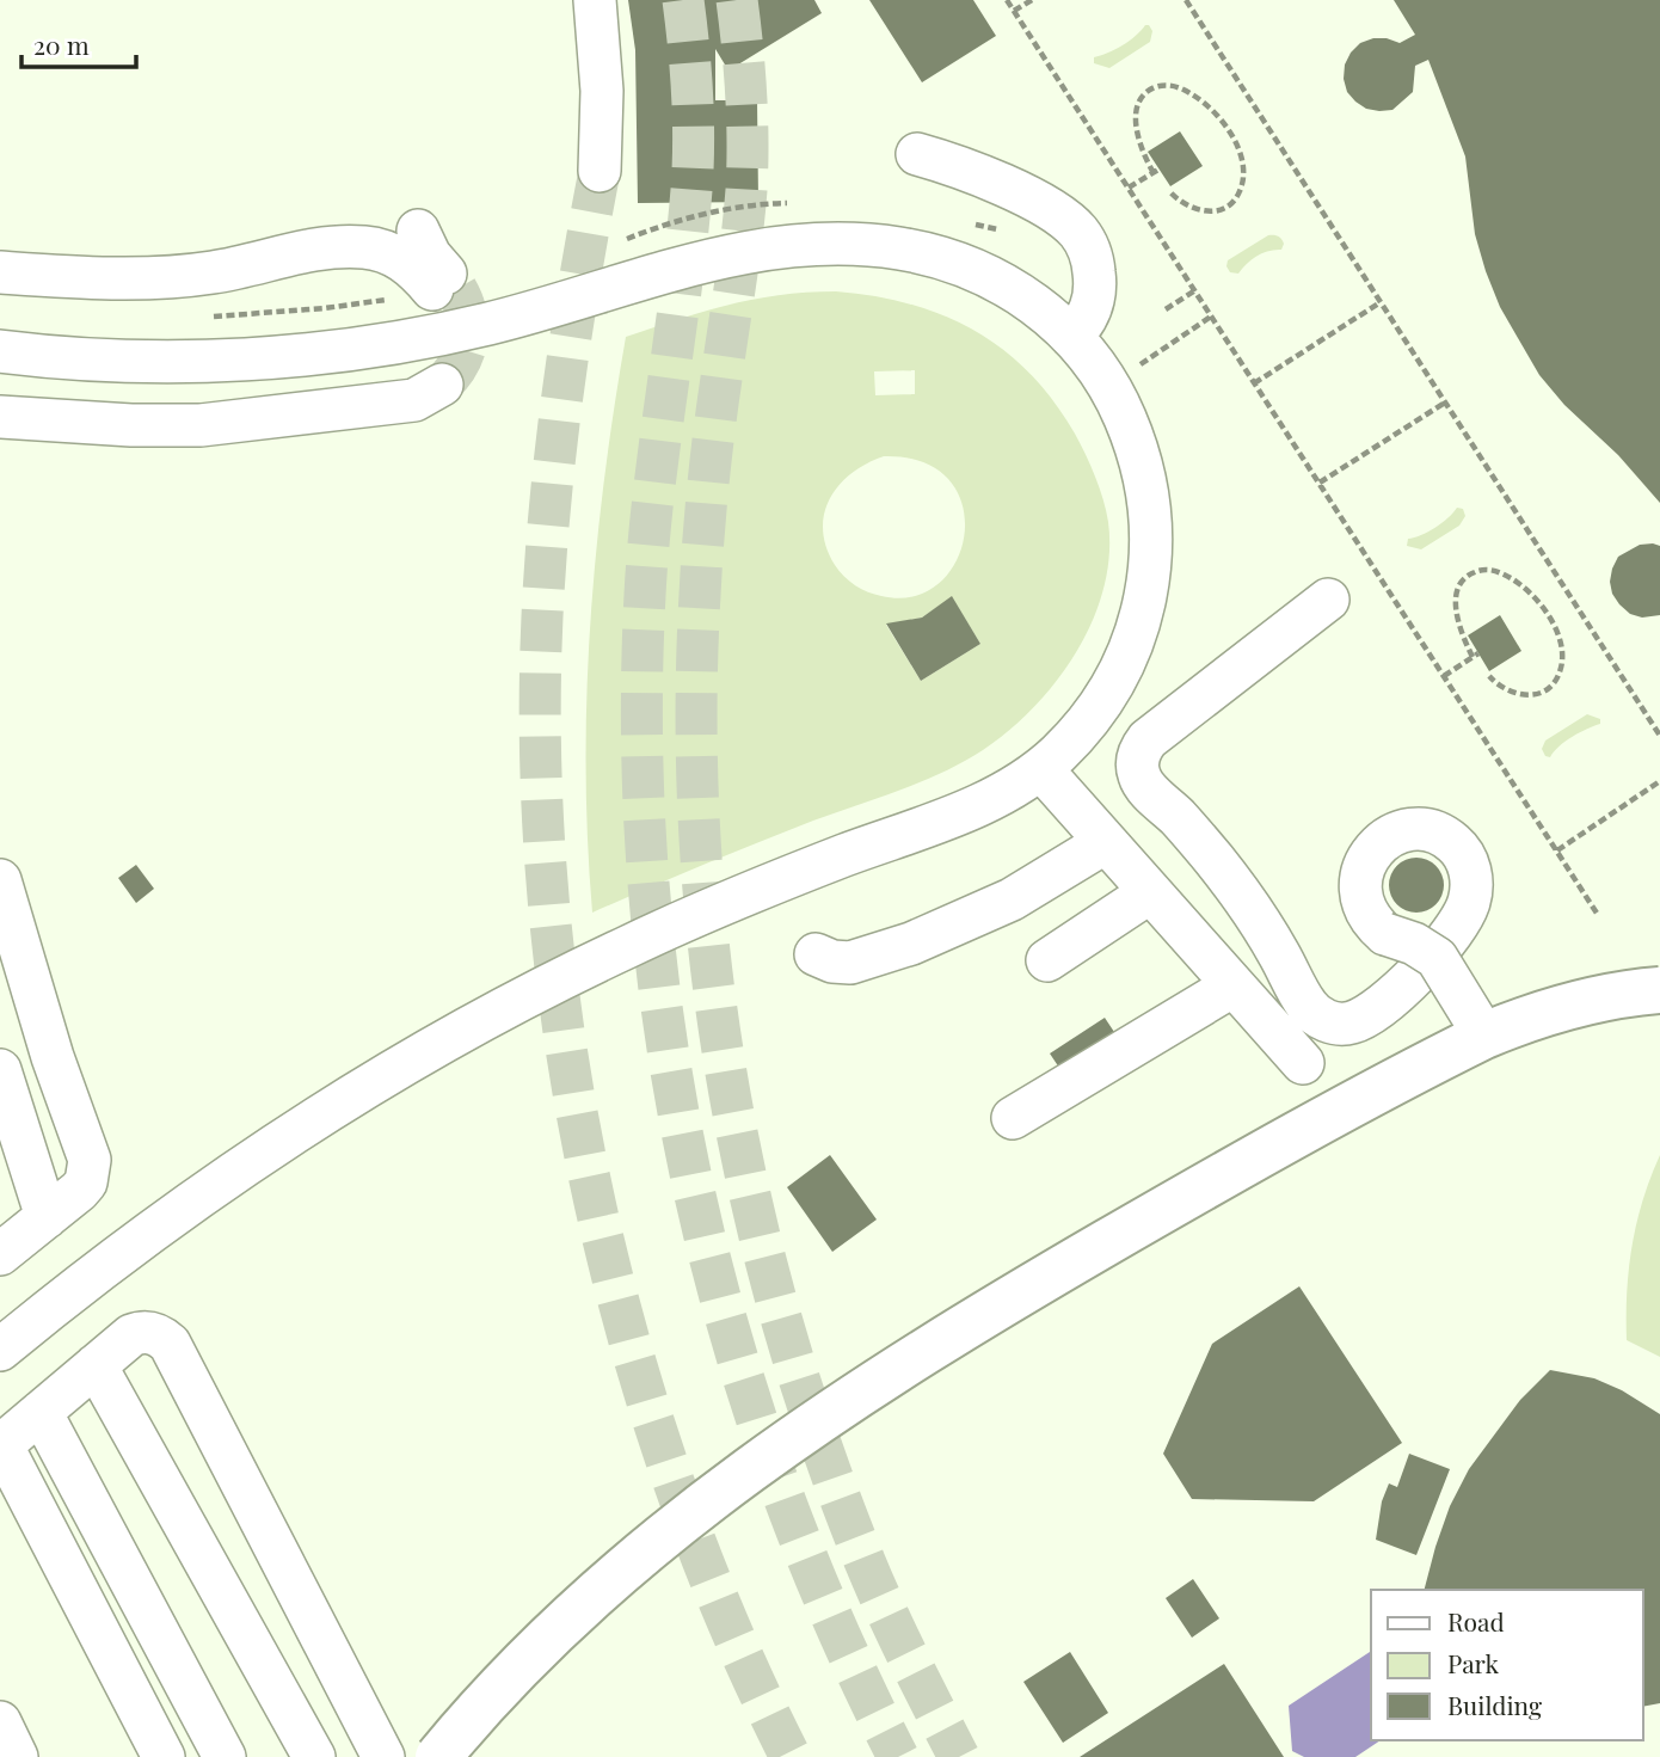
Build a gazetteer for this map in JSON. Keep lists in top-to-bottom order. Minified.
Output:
{"legend":["Road","Park","Building"],"scale_bar":"20 m"}
